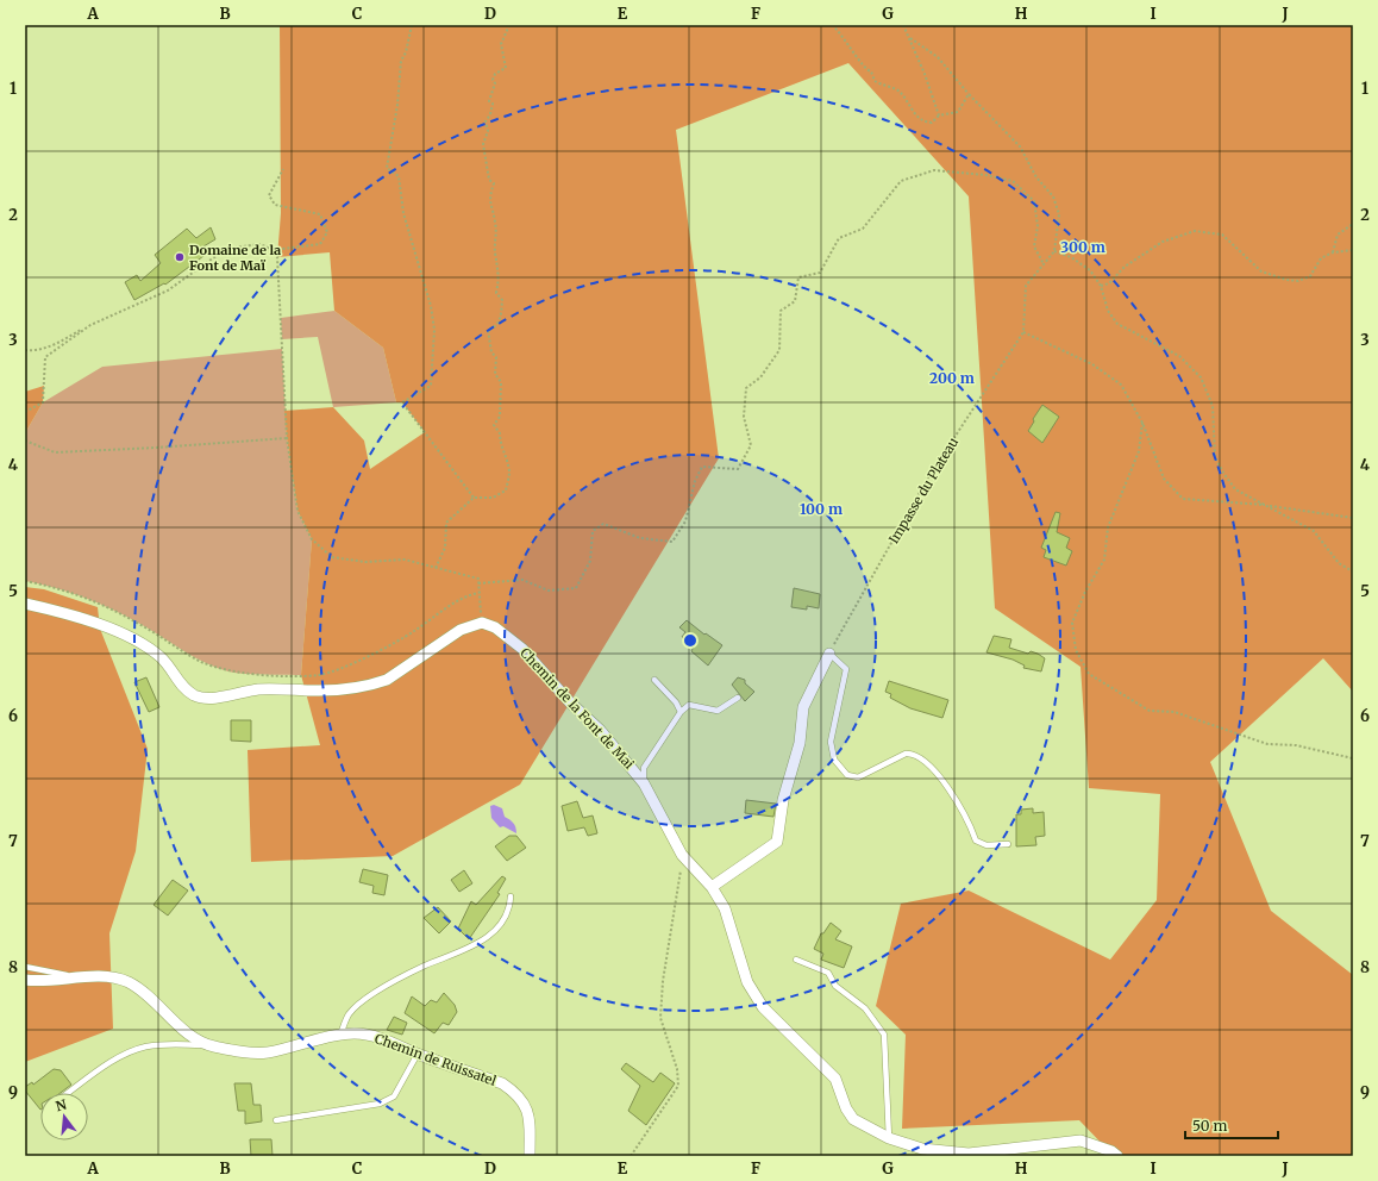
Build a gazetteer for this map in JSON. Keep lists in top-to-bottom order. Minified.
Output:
{"streets":{"street":["Chemin de la Font de Mai","Chemin de Ruissatel"],"path":["Impasse du Plateau"]},"places":["Domaine de la Font de Maï"],"scale_bar":"50 m","north":"top","grid":{"columns":["A","B","C","D","E","F","G","H","I","J"],"rows":["1","2","3","4","5","6","7","8","9"]},"rings":["300 m","200 m","100 m"]}
